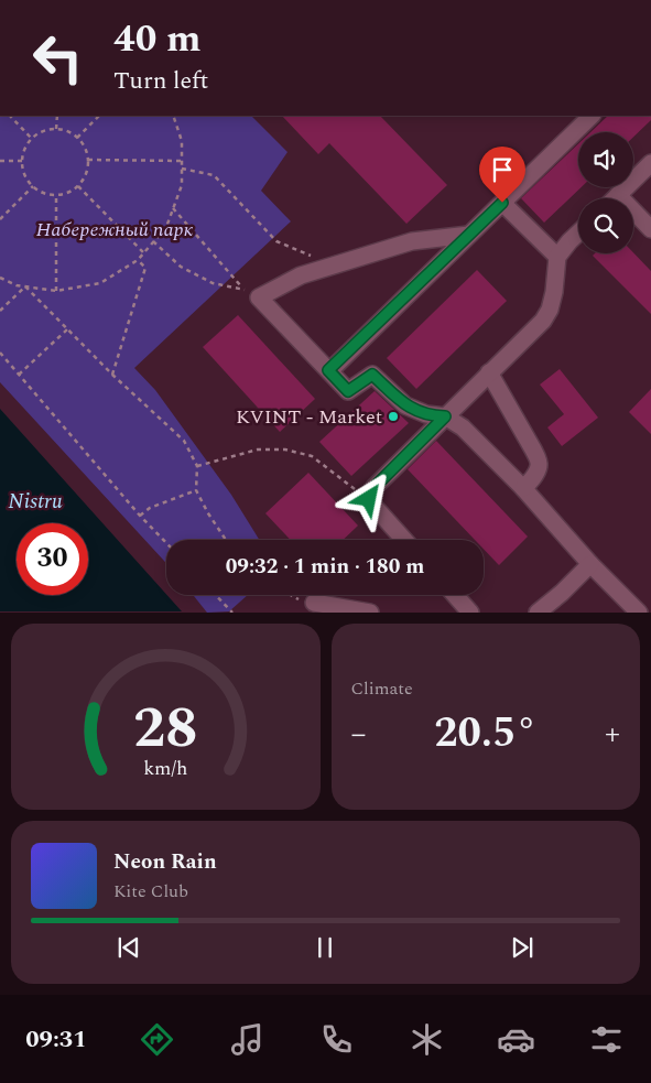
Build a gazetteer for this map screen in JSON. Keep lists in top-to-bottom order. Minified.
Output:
{"water":["Nistru"],"parks":["Набережный парк"],"places":["KVINT - Market"],"page":{"turn":["40 m","Turn left"],"limit":"30","trip":"09:32 · 1 min · 180 m","tile":"Climate","heat":["−","20.5°","+"],"song":["Neon Rain","Kite Club"],"tabs":"09:31","gauge":["28","km/h"]}}
